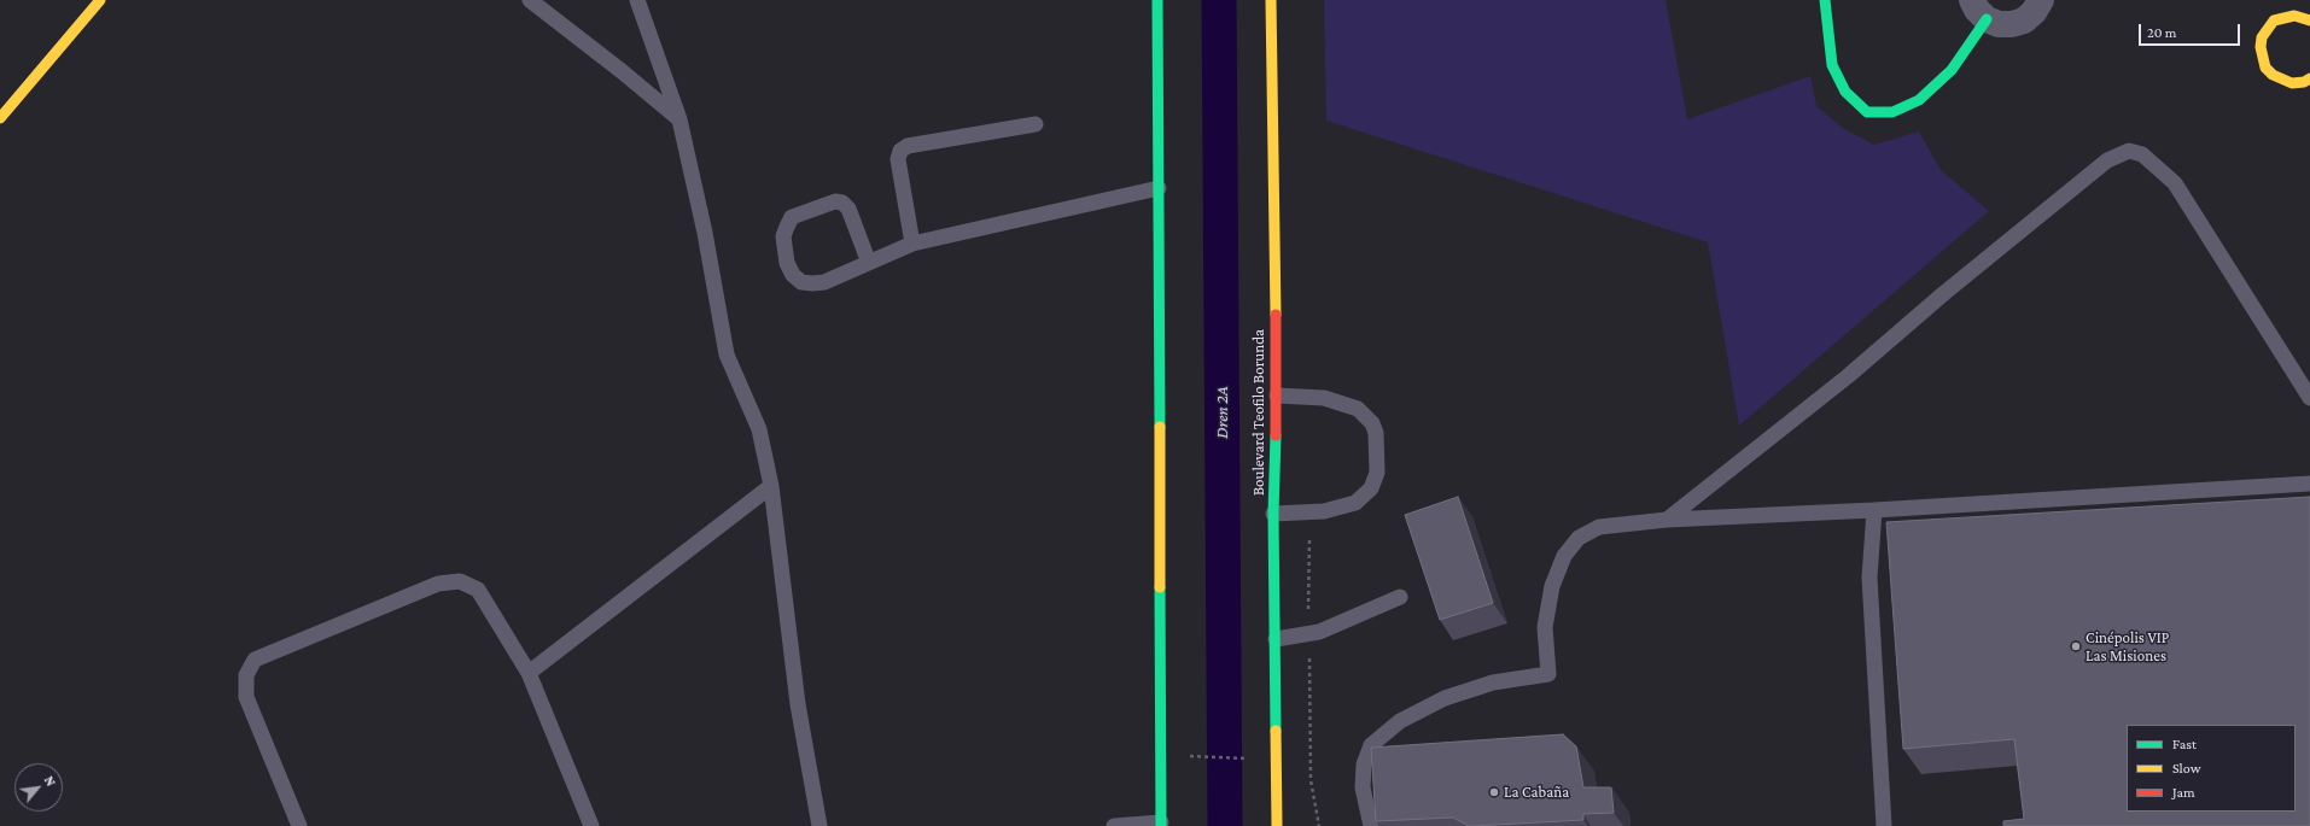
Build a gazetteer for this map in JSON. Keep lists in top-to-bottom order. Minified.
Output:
{"streets":{"main road":["Boulevard Teofilo Borunda"]},"water":["Dren 2A"],"places":["Cinépolis VIP Las Misiones","La Cabaña"],"legend":["Fast","Slow","Jam"],"scale_bar":"20 m","north":"top right"}
